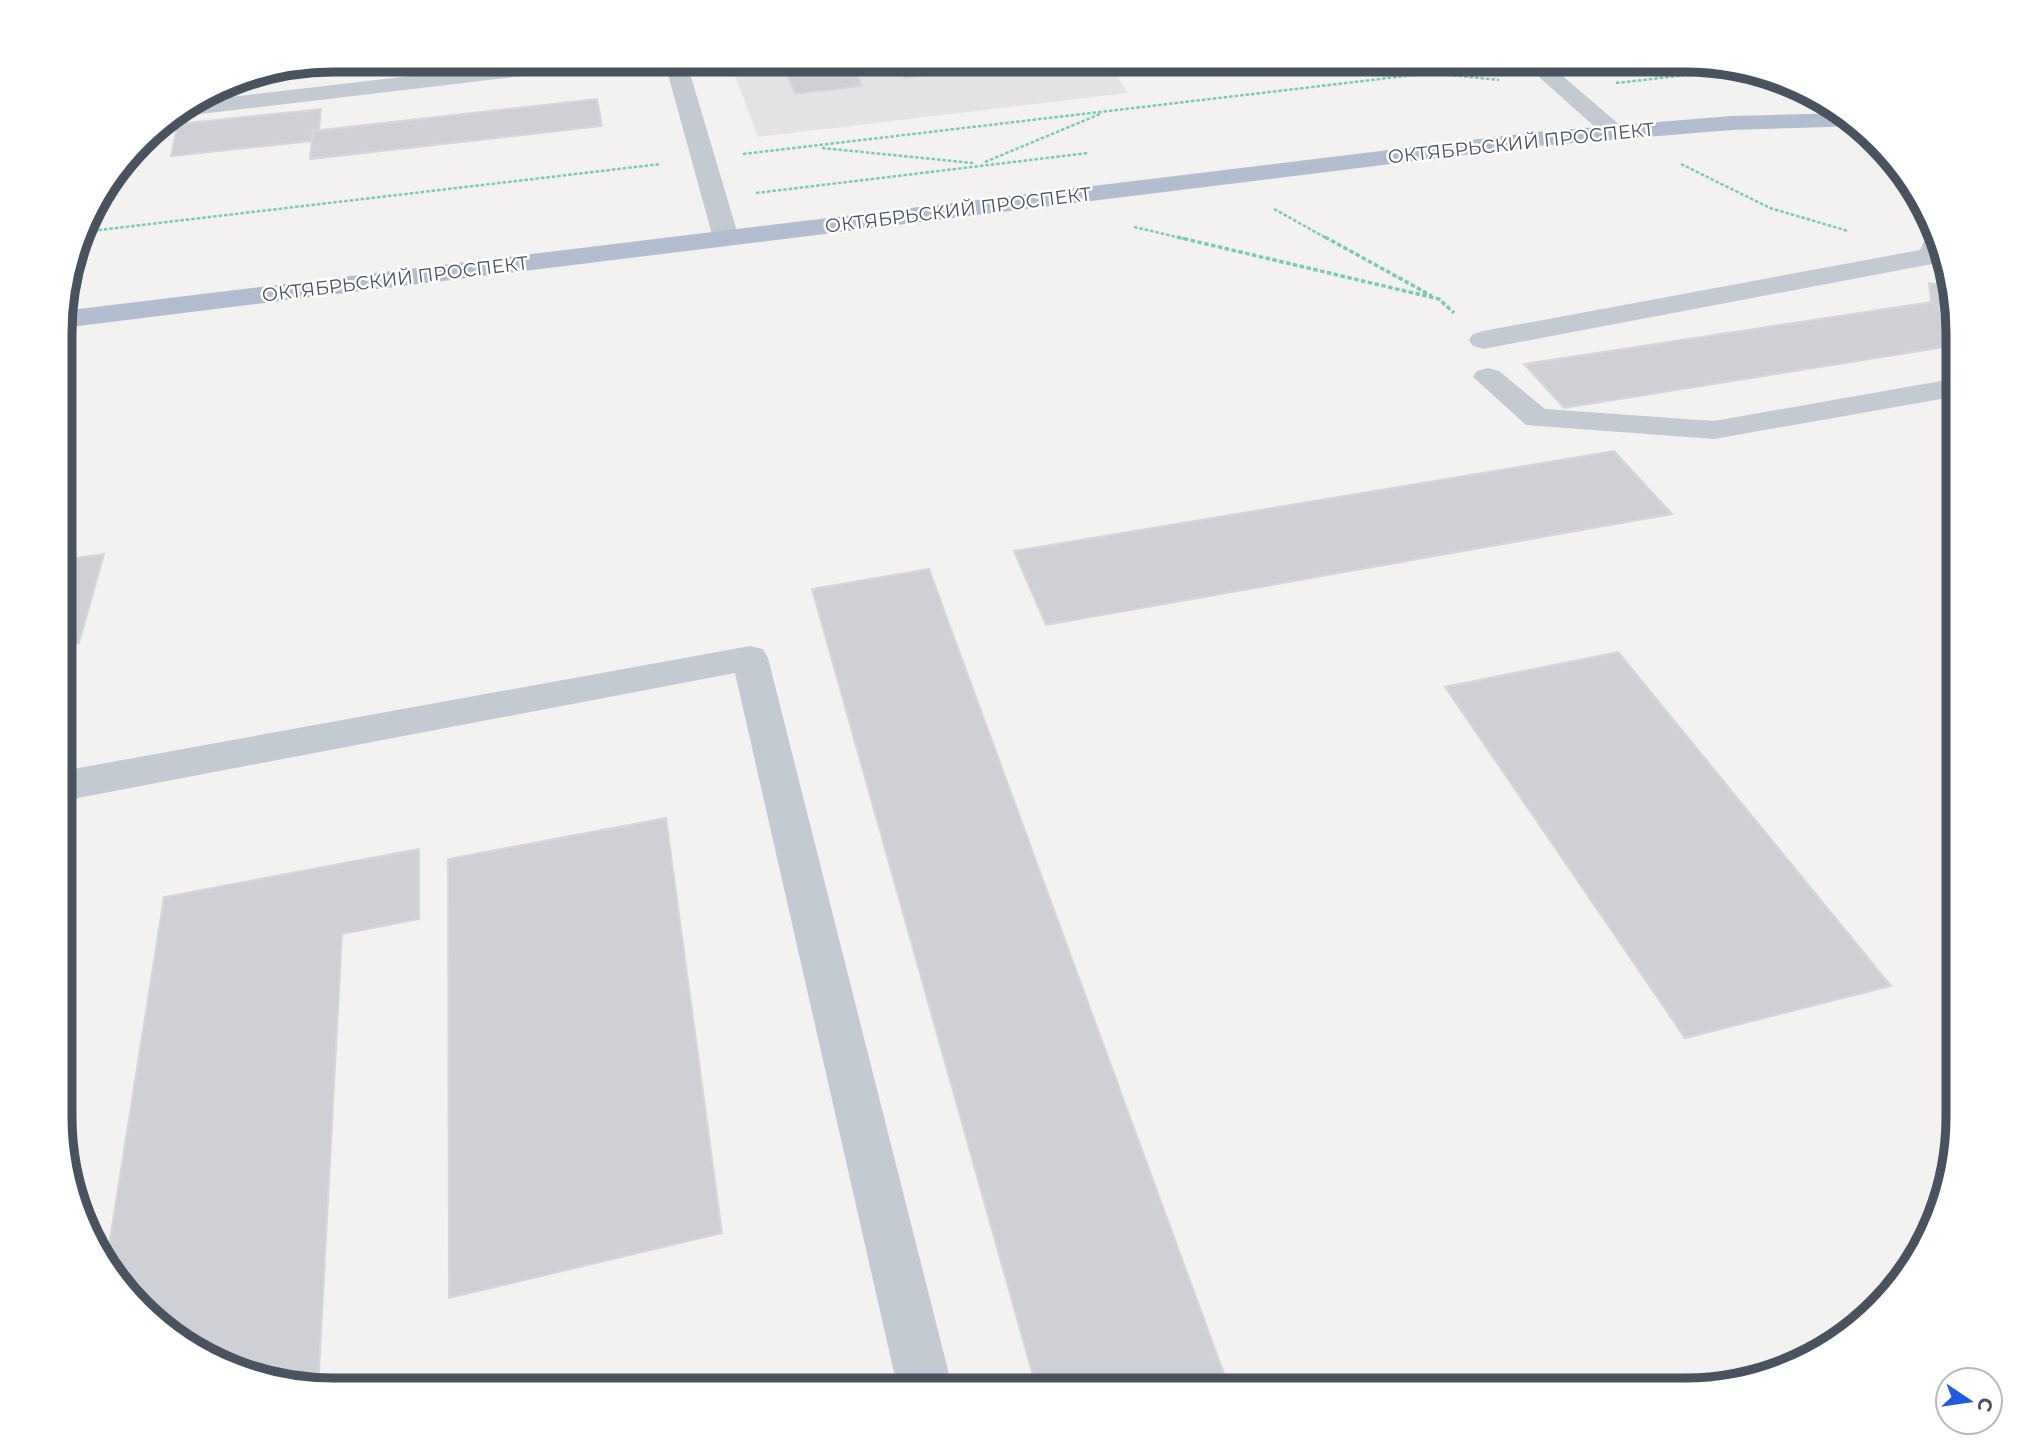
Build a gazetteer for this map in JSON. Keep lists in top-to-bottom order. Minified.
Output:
{"streets":{"main road":["ОКТЯБРЬСКИЙ ПРОСПЕКТ"]},"north":"right"}
